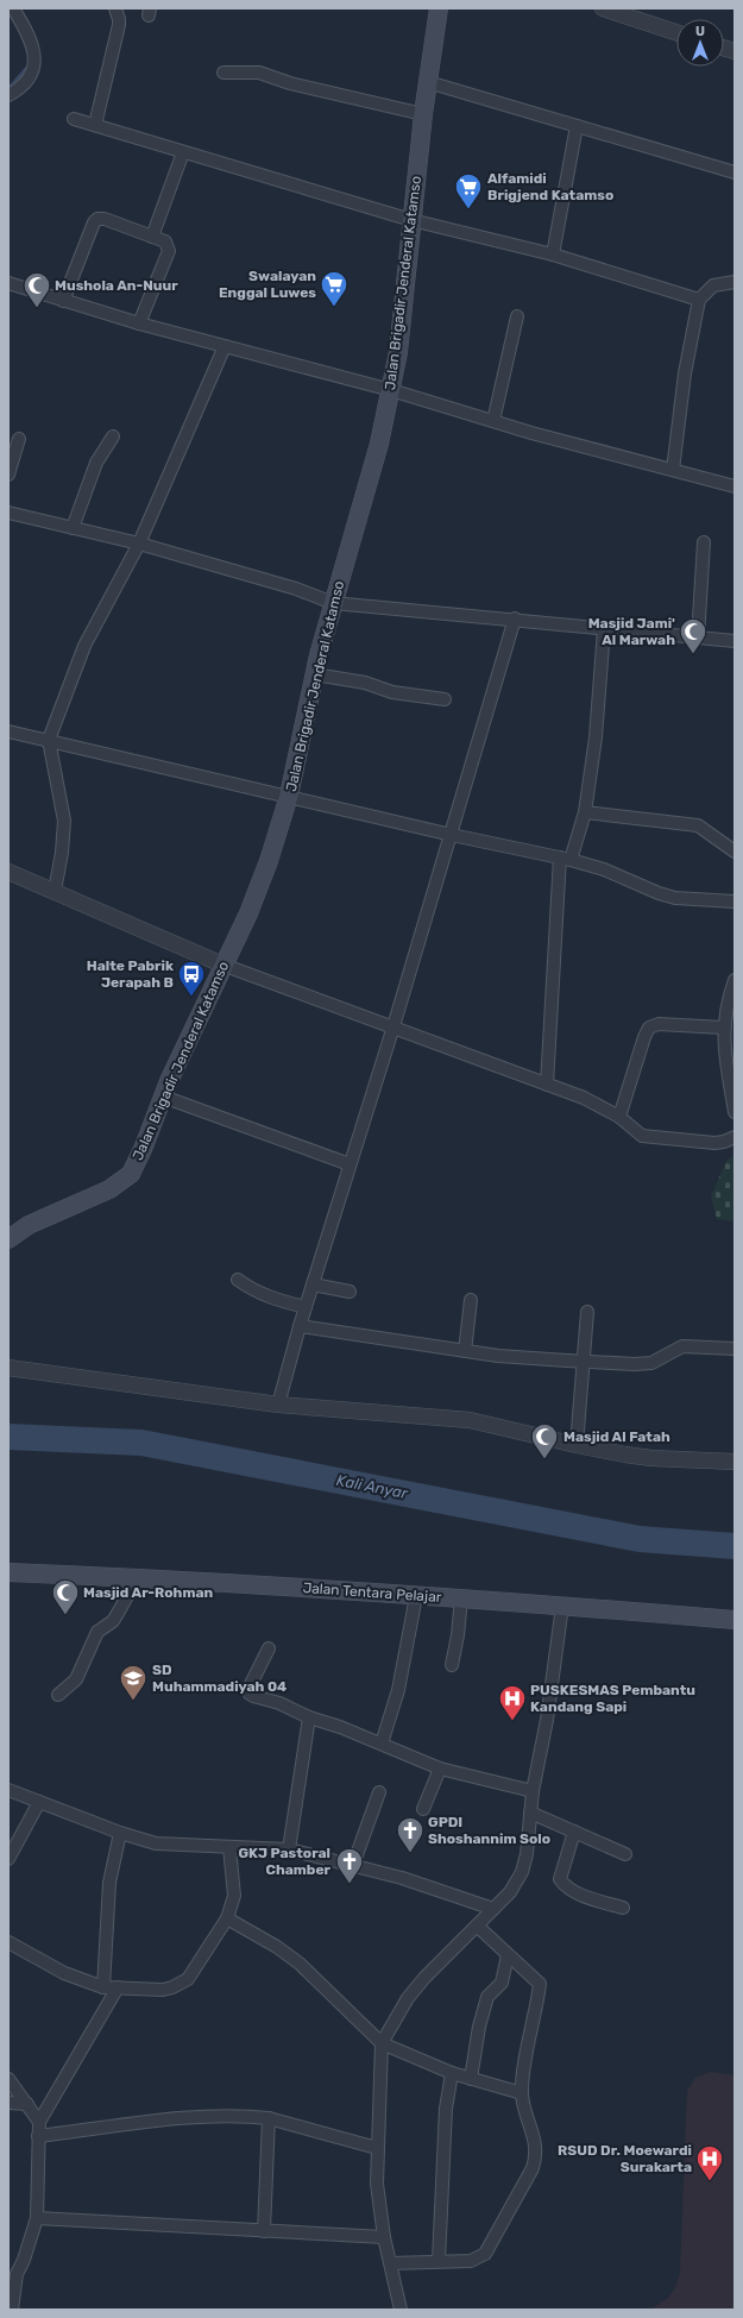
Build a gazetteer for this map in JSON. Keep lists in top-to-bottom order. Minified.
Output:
{"streets":{"main road":["Jalan Brigadir Jenderal Katamso","Jalan Tentara Pelajar"]},"water":["Kali Anyar"],"places":{"supermarket":["Alfamidi Brigjend Katamso","Swalayan Enggal Luwes"],"mosque":["Mushola An-Nuur","Masjid Jami' Al Marwah","Masjid Al Fatah","Masjid Ar-Rohman"],"bus stop":["Halte Pabrik Jerapah B"],"school or university":["SD Muhammadiyah 04"],"hospital":["PUSKESMAS Pembantu Kandang Sapi","RSUD Dr. Moewardi Surakarta"],"church":["GPDI Shoshannim Solo","GKJ Pastoral Chamber"]},"north":"top"}
